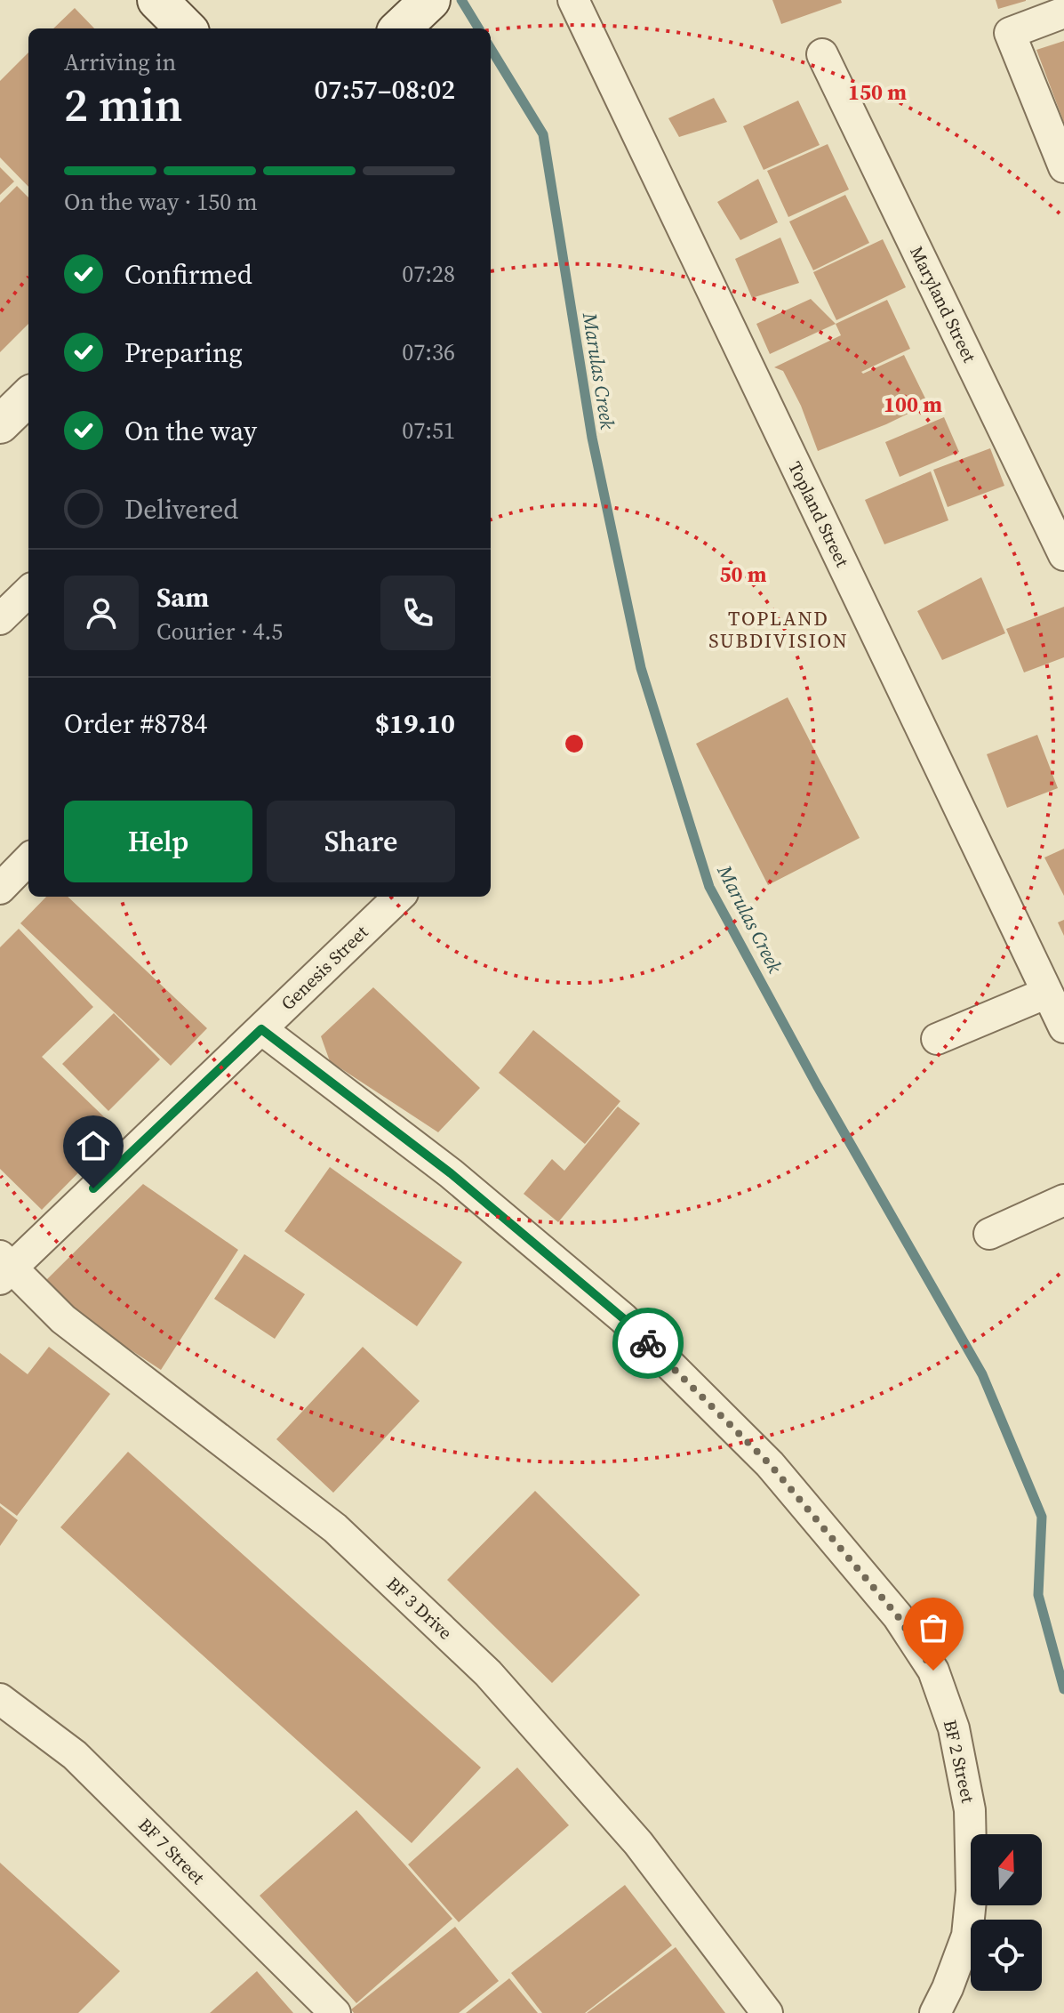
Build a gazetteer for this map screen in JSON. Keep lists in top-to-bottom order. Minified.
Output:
{"streets":{"street":["Maryland Street","Topland Street","Genesis Street","BF 3 Drive","BF 2 Street","BF 7 Street"]},"crossings":[["Genesis Street","BF 3 Drive"],["Genesis Street","BF 2 Street"]],"districts":["TOPLAND SUBDIVISION"],"water":["Marulas Creek"],"north":"top","page":{"heading":["2 min","Arriving in","07:57–08:02"],"panel":["Sam","Courier · 4.5","Order #8784","$19.10"],"bar":"On the way · 150 m","list":[["Confirmed","07:28"],["Preparing","07:36"],["On the way","07:51"],"Delivered"],"buttons":["Help","Share"]},"rings":["150 m","100 m","50 m"]}
